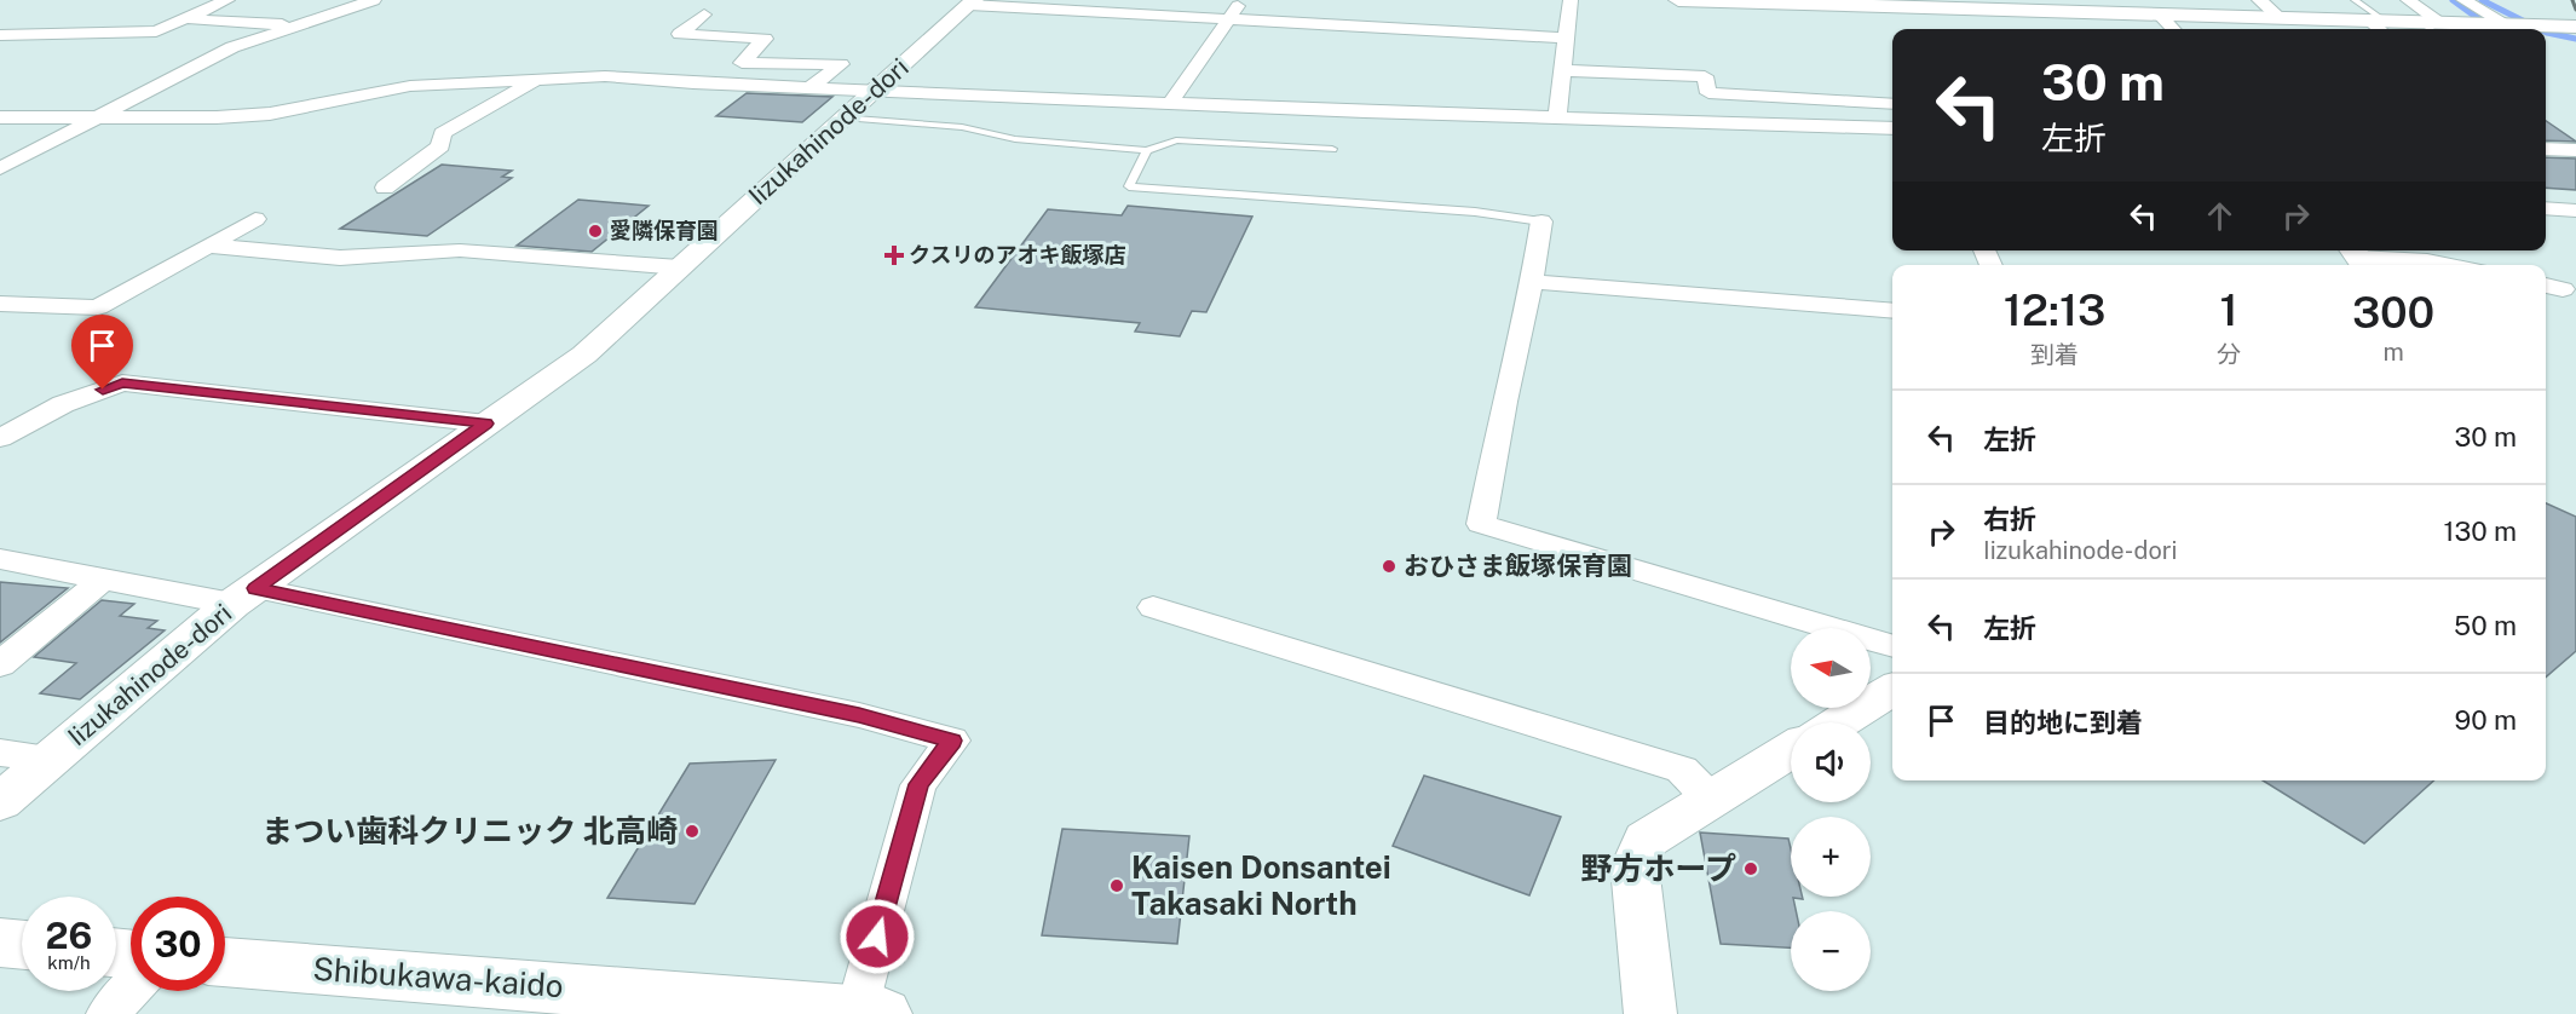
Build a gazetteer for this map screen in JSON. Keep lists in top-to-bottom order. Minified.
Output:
{"streets":{"main road":["Shibukawa-kaido"],"street":["Iizukahinode-dori"]},"places":{"other":["愛隣保育園","おひさま飯塚保育園","まつい歯科クリニック 北高崎","野方ホープ","Kaisen Donsantei Takasaki North"],"health":["クスリのアオキ飯塚店"]},"north":"left","page":{"turn":["30 m","左折"],"eta":["12:13","到着","1","分","300","m"],"list":[{"name":"左折","value":"30 m"},{"name":"右折","note":"Iizukahinode-dori","value":"130 m"},{"name":"左折","value":"50 m"},{"name":"目的地に到着","value":"90 m"}],"map_buttons":["+","−"],"speed":"26 km/h","limit":"30"}}
